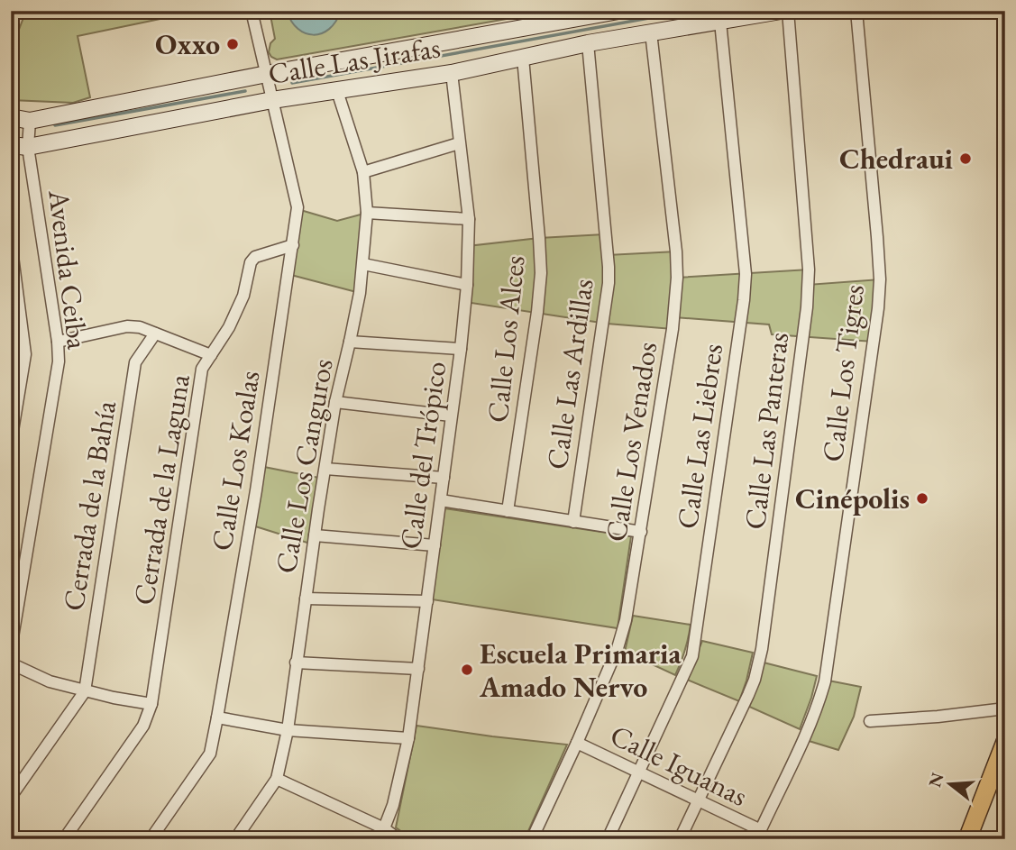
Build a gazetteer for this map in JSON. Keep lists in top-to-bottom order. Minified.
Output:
{"streets":{"main road":["Calle Las Jirafas"],"street":["Avenida Ceiba","Calle Los Alces","Calle Los Tigres","Calle Las Ardillas","Calle Las Panteras","Calle Las Liebres","Calle Los Venados","Calle del Trópico","Calle Los Koalas","Calle Los Canguros","Cerrada de la Laguna","Cerrada de la Bahía","Calle Iguanas"]},"crossings":[["Calle Las Jirafas","Avenida Ceiba"],["Calle Las Jirafas","Calle Los Alces"],["Calle Las Jirafas","Calle Las Ardillas"],["Calle Las Jirafas","Calle Las Liebres"],["Calle Las Jirafas","Calle Los Venados"],["Calle Las Jirafas","Calle del Trópico"],["Calle Las Jirafas","Calle Los Koalas"],["Calle Las Jirafas","Calle Los Canguros"],["Calle Los Tigres","Calle Iguanas"],["Calle Las Panteras","Calle Iguanas"],["Calle Las Liebres","Calle Iguanas"],["Calle Los Venados","Calle Iguanas"],["Calle Los Koalas","Cerrada de la Laguna"]],"places":["Oxxo","Chedraui","Cinépolis","Escuela Primaria Amado Nervo"],"north":"left"}
